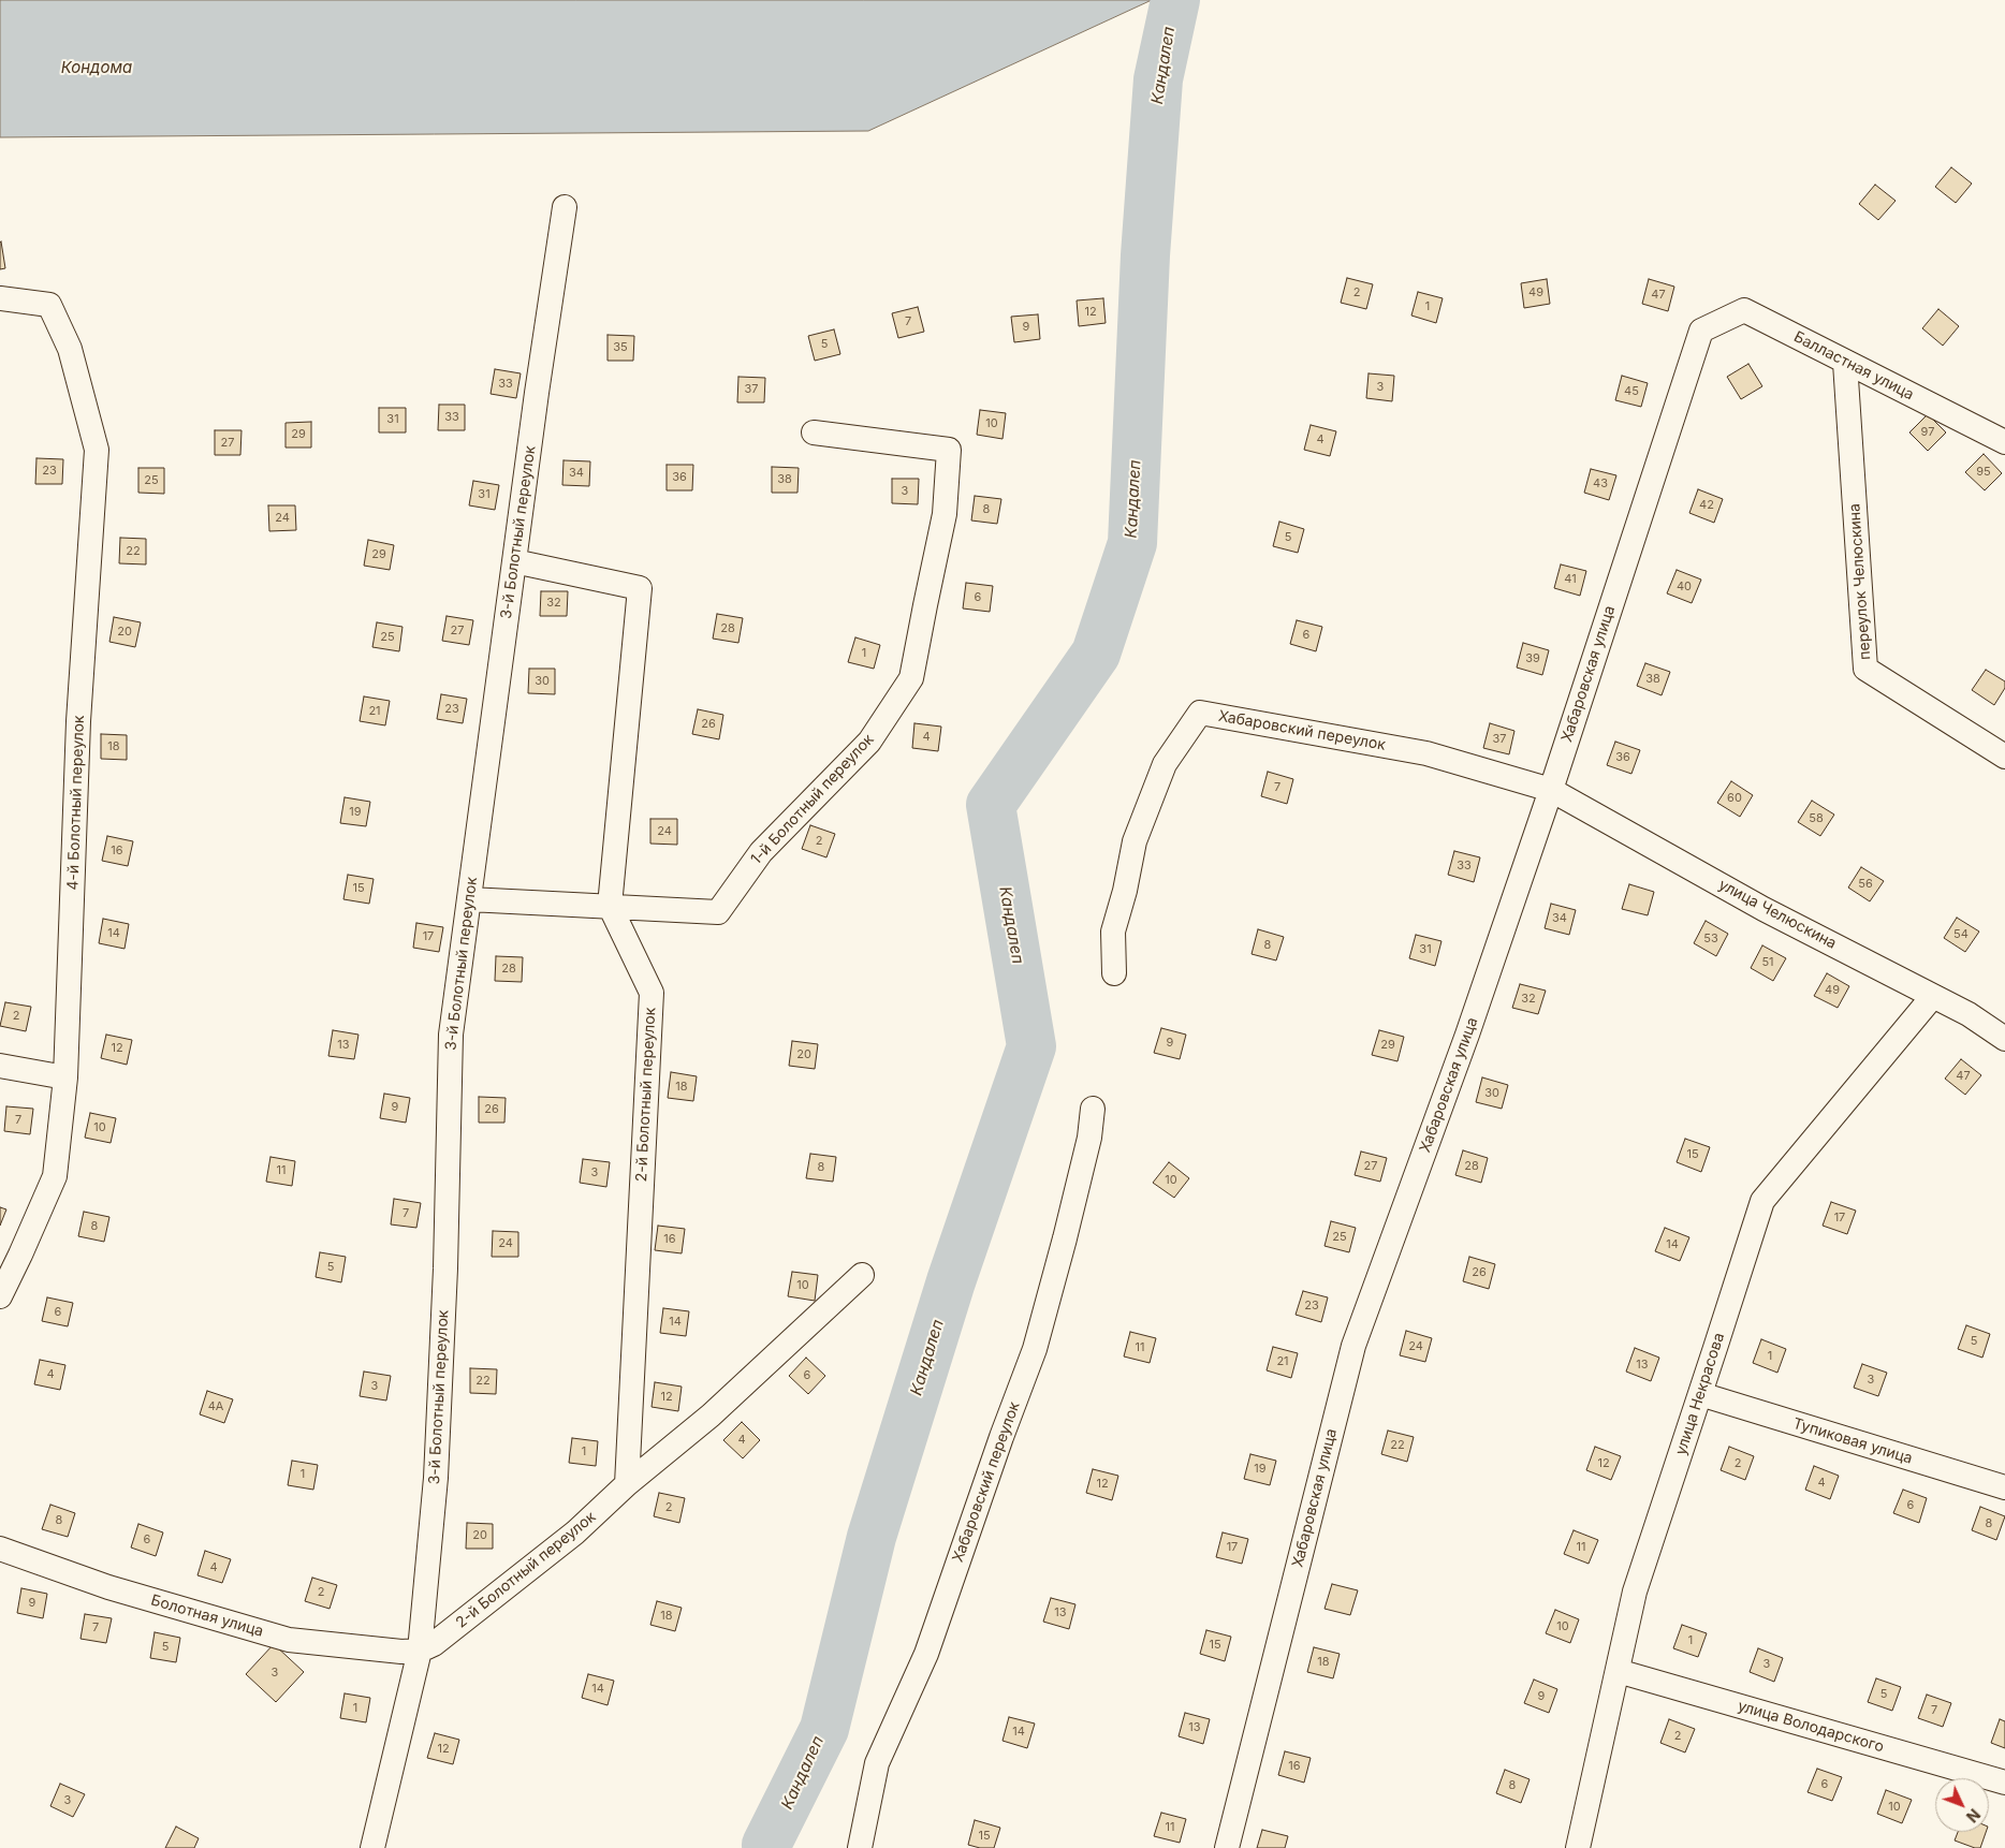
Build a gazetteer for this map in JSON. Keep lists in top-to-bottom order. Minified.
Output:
{"streets":{"street":["Балластная улица","3-й Болотный переулок","переулок Челюскина","Хабаровская улица","Хабаровский переулок","1-й Болотный переулок","4-й Болотный переулок","улица Челюскина","2-й Болотный переулок","улица Некрасова","Тупиковая улица","Болотная улица","улица Володарского"]},"crossings":[["Балластная улица","переулок Челюскина"],["Балластная улица","Хабаровская улица"],["3-й Болотный переулок","1-й Болотный переулок"],["3-й Болотный переулок","2-й Болотный переулок"],["3-й Болотный переулок","Болотная улица"],["Хабаровская улица","Хабаровский переулок"],["Хабаровская улица","улица Челюскина"],["Хабаровский переулок","улица Челюскина"],["1-й Болотный переулок","2-й Болотный переулок"],["улица Челюскина","улица Некрасова"],["2-й Болотный переулок","Болотная улица"],["улица Некрасова","Тупиковая улица"],["улица Некрасова","улица Володарского"]],"water":["Кандалеп","Кондома"],"house_numbers":["2","49","47","1","12","7","9","5","35","33","3","37","45","33","31","10","97","29","4","27","23","95","34","36","38","25","43","3","31","42","8","24","5","22","29","41","40","6","32","28","27","20","6","25","1","39","38","30","23","21","26","4","37","18","36","7","60","19","58","24","2","16","33","56","15","34","14","54","17","53","8","31","51","28","49","32","2","9","13","29","12","20","47","18","30","9","26","7","10","15","27","28","8","11","3","10","7","17","8","25","16","24","14","5","26","10","23","6","14","5","24","11","1","21","13","4","6","3","22","3","12","4А","4","22","1","12","2","19","1","4","12","6","2","8","8","20","6","17","11","4","2","9","13","18","10","7","1","15","5","18","3","3","14","5","9","1","7","13","14","2","12","16","6","8","3","10","11","15"],"north":"bottom right"}
